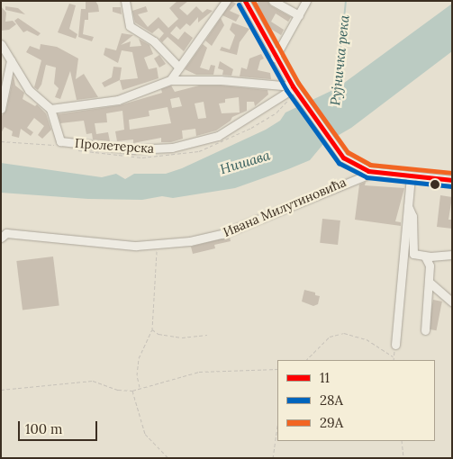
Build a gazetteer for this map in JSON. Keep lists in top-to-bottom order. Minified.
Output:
{"streets":{"street":["Пролетерска","Ивана Милутиновића"]},"crossings":[["Пролетерска","Ивана Милутиновића"]],"water":["Рујничка река","Нишава"],"lines":["transit line 11","transit line 29А","transit line 28А"],"legend":["11","28А","29А"],"scale_bar":"100 m"}
